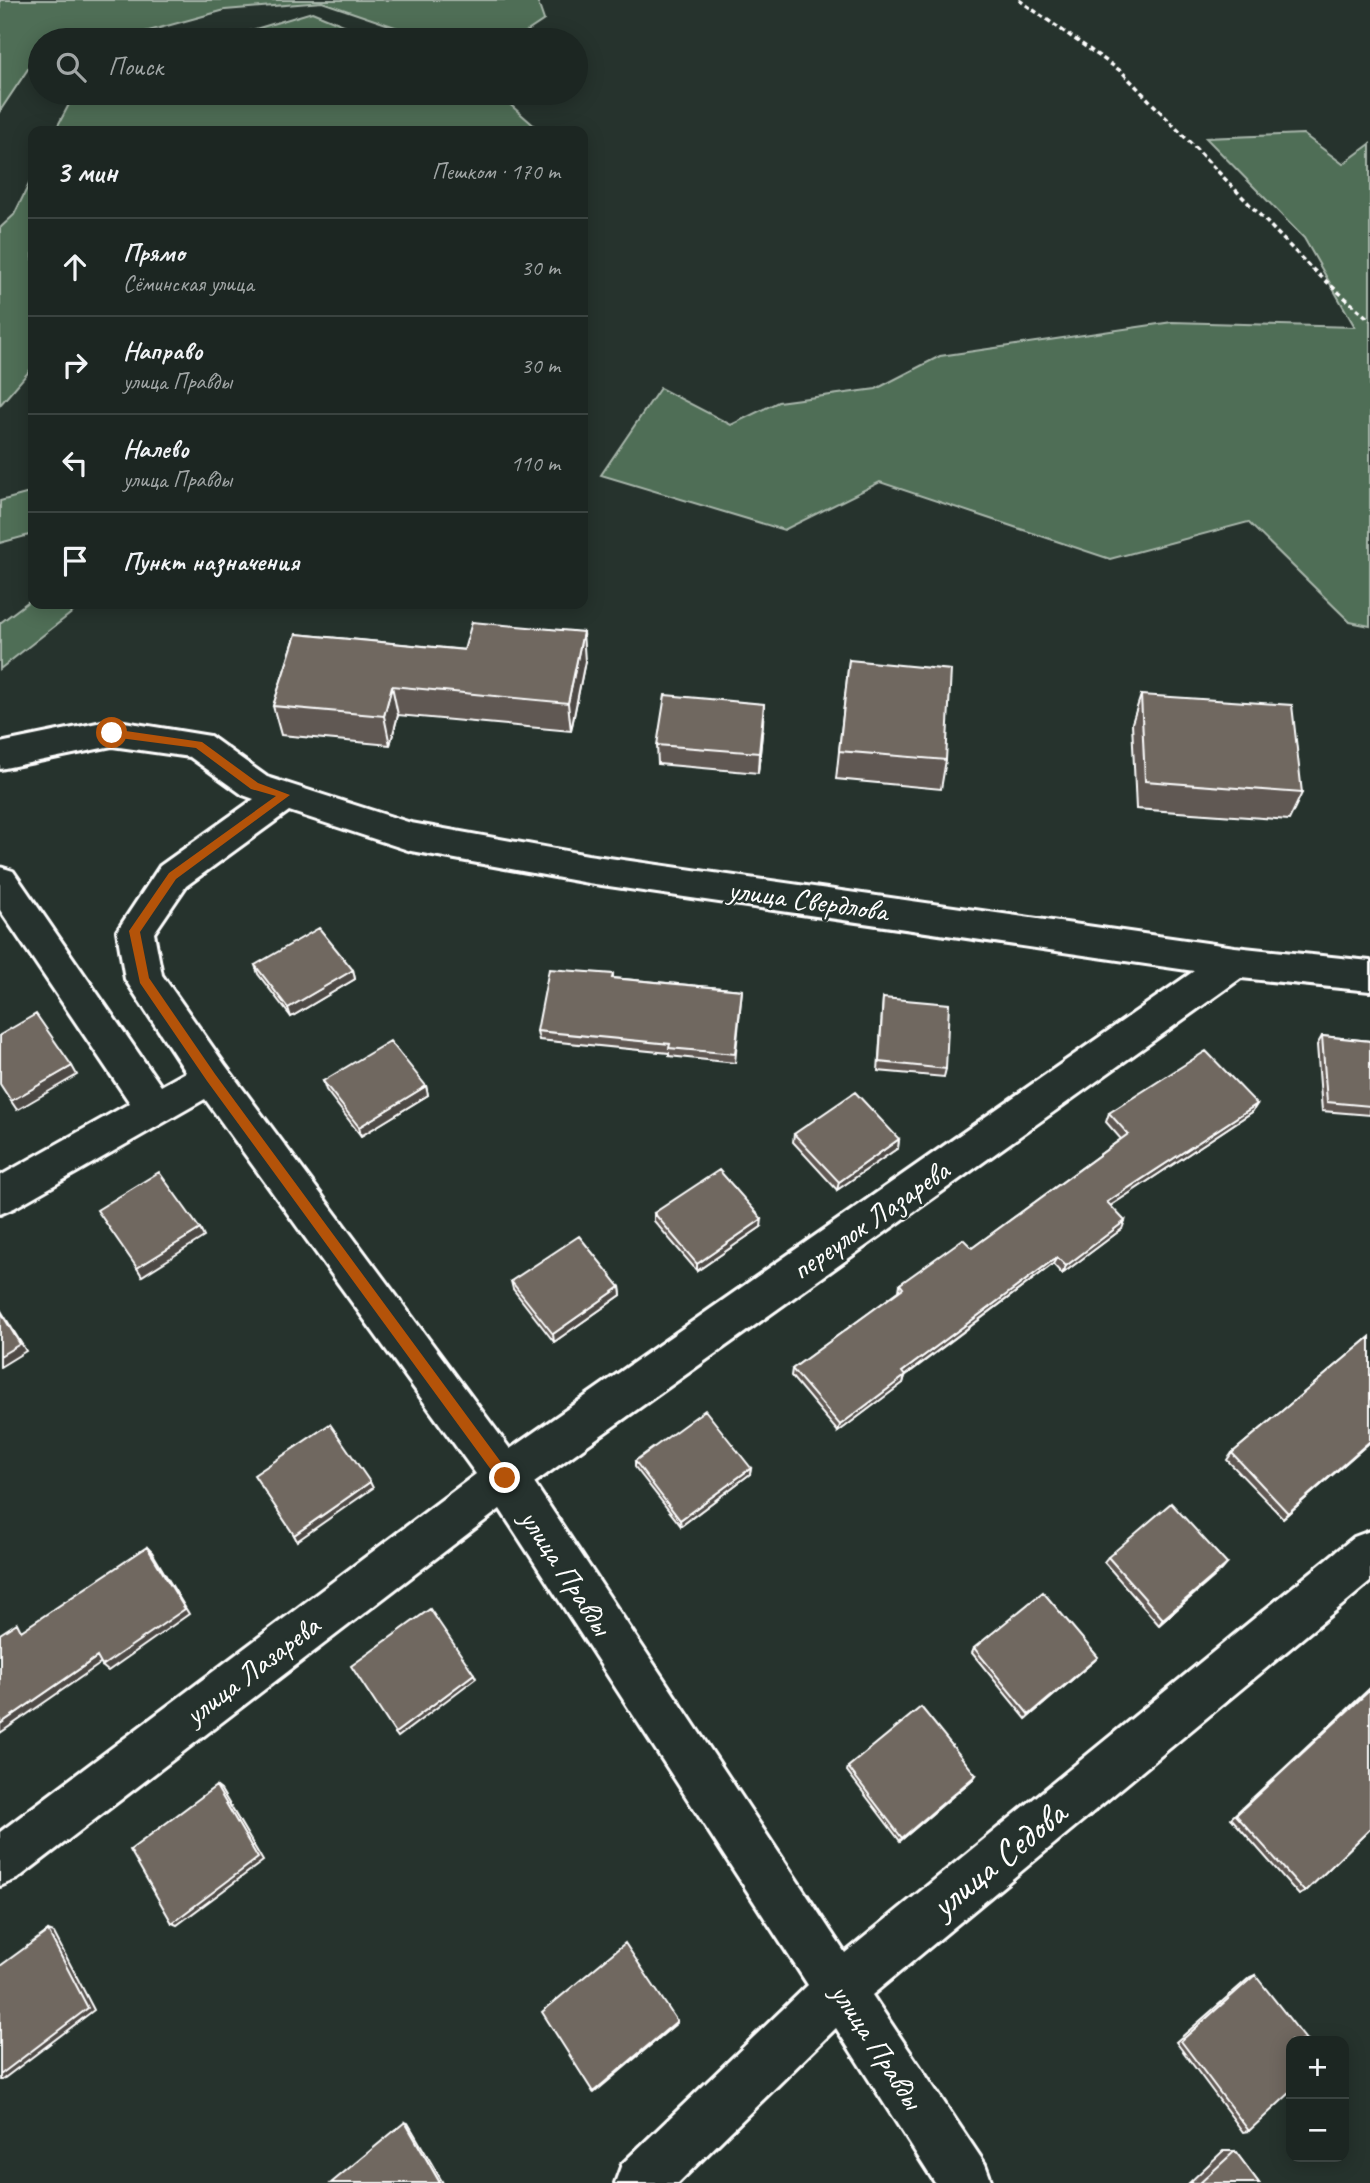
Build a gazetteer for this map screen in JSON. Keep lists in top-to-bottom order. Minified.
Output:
{"streets":{"street":["улица Свердлова","переулок Лазарева","улица Правды","улица Лазарева","улица Седова"]},"crossings":[["улица Свердлова","переулок Лазарева"],["улица Свердлова","улица Правды"],["переулок Лазарева","улица Правды"],["переулок Лазарева","улица Лазарева"],["улица Правды","улица Лазарева"],["улица Правды","улица Седова"]],"page":{"search":"Поиск","heading":["3 мин","Пешком · 170 m"],"list":[["Прямо","Сёминская улица","30 m"],["Направо","улица Правды","30 m"],["Налево","улица Правды","110 m"],"Пункт назначения"],"map_buttons":["+","−"]}}
